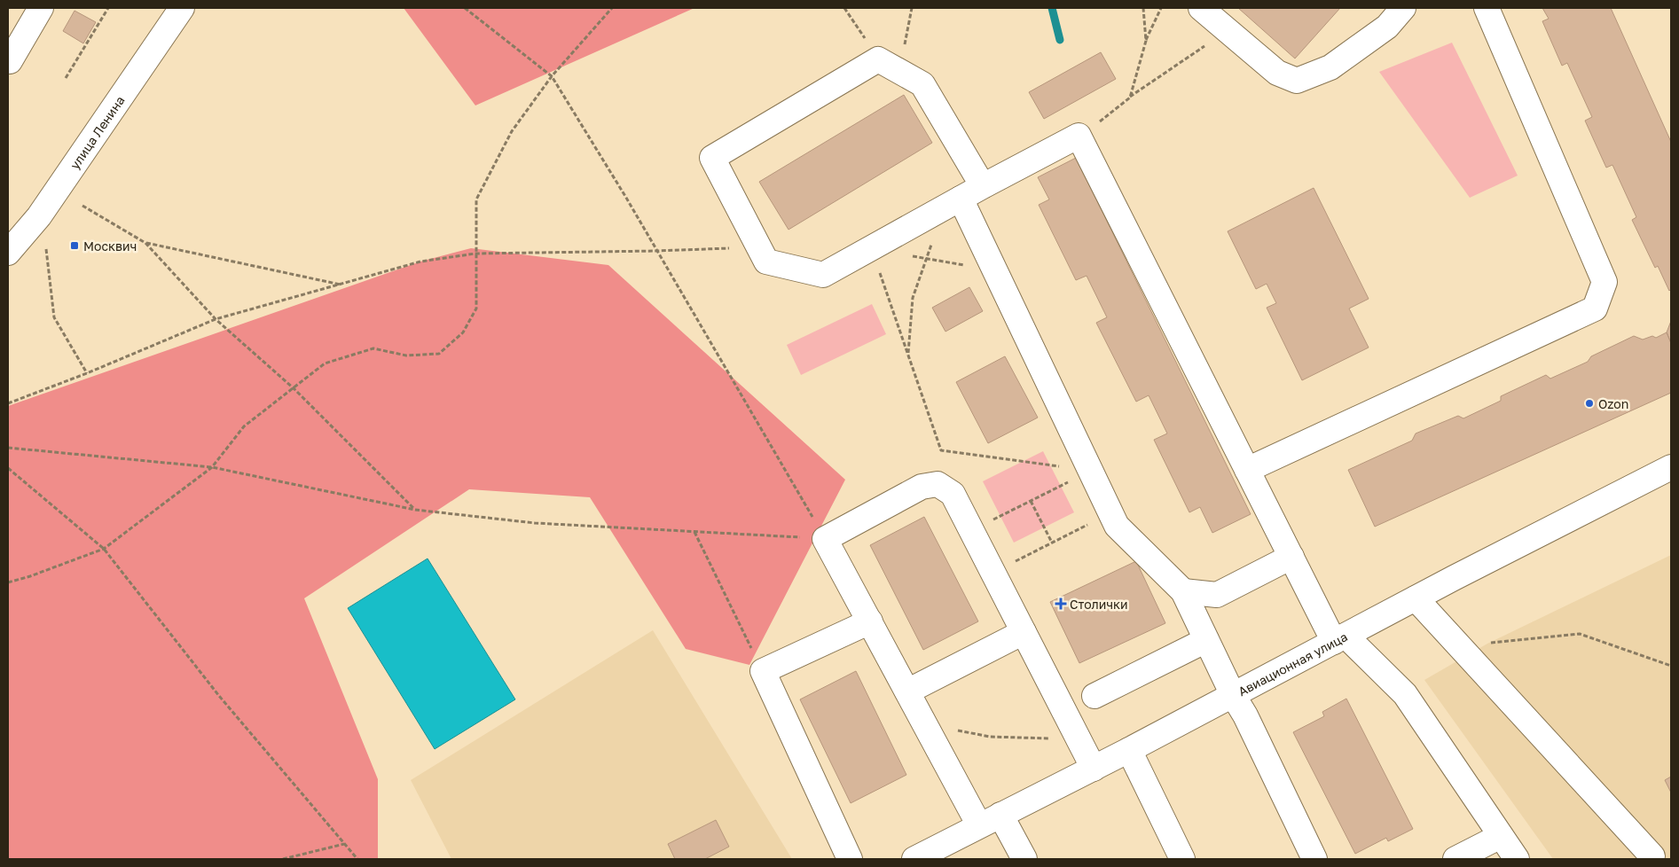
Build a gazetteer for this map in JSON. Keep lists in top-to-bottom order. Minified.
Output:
{"streets":{"street":["улица Ленина","Авиационная улица"]},"places":{"transit":["Москвич"],"other":["Ozon"],"health":["Столички"]}}
